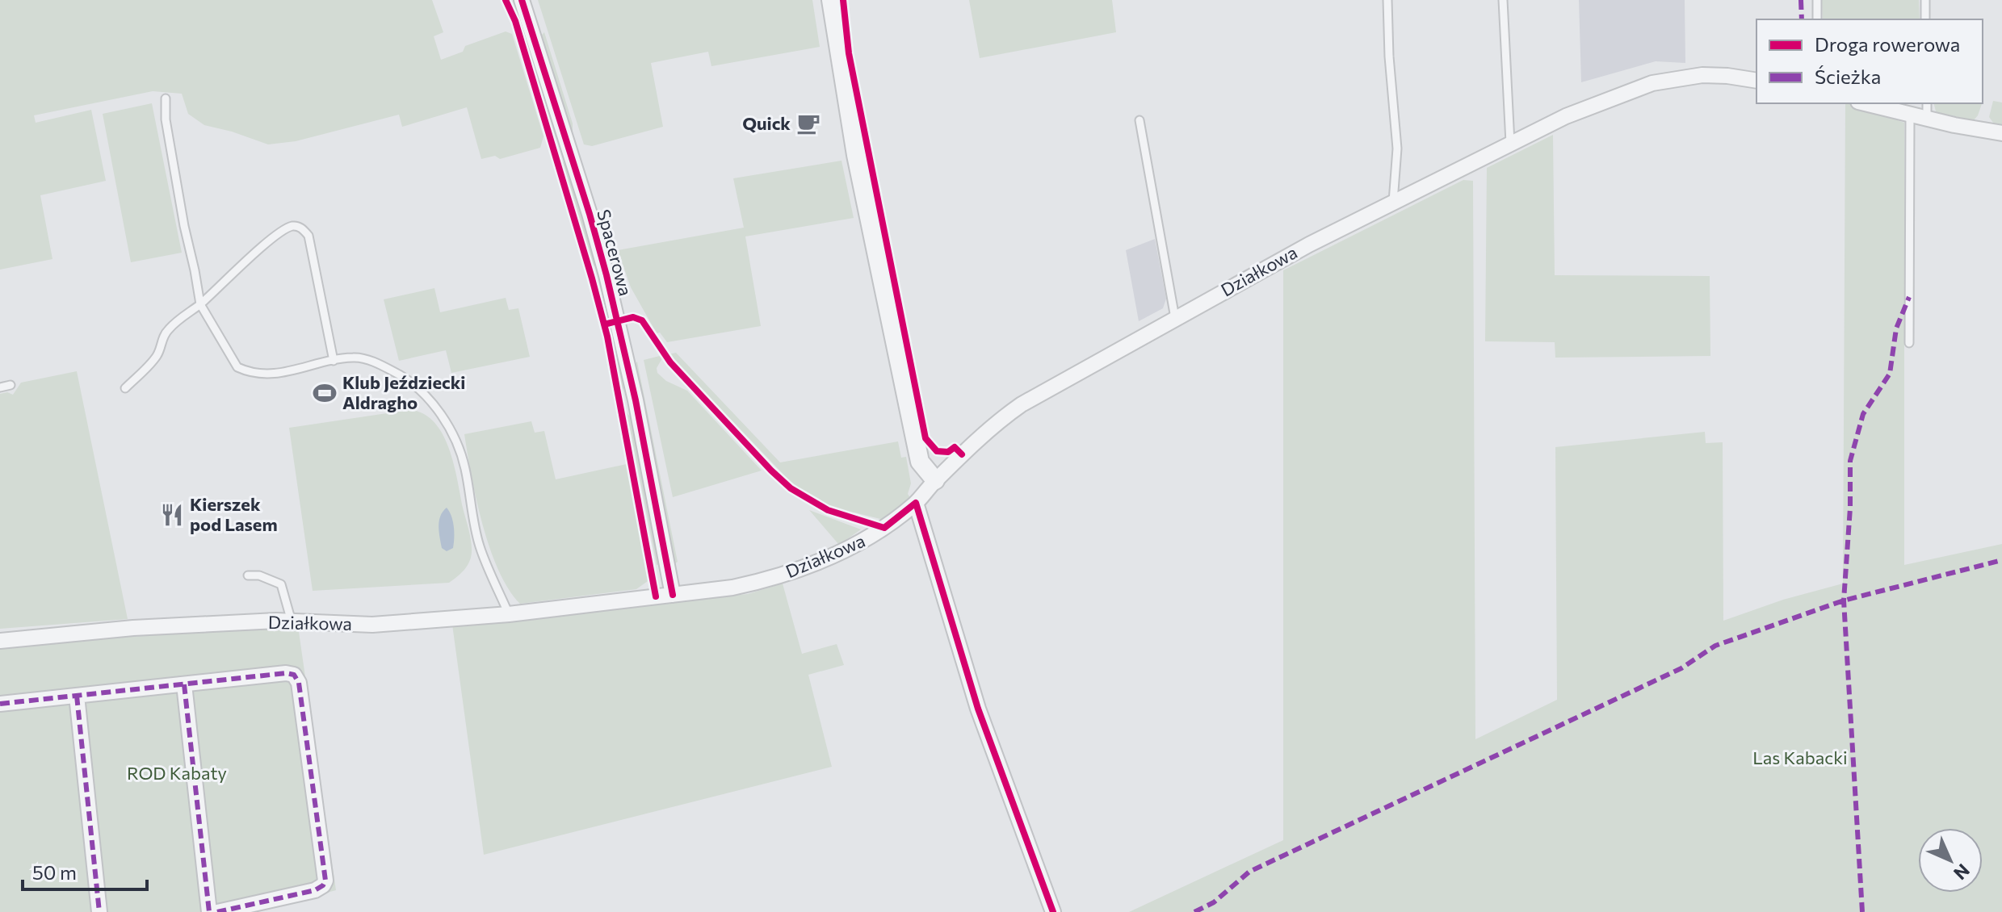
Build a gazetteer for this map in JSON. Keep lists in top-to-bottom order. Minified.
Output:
{"streets":{"street":["Spacerowa","Działkowa"]},"crossings":[["Spacerowa","Działkowa"]],"parks":["Las Kabacki","ROD Kabaty"],"places":{"cafe":["Quick"],"sports":["Klub Jeździecki Aldragho"],"restaurant":["Kierszek pod Lasem"]},"legend":["Droga rowerowa","Ścieżka"],"scale_bar":"50 m","north":"bottom right"}
